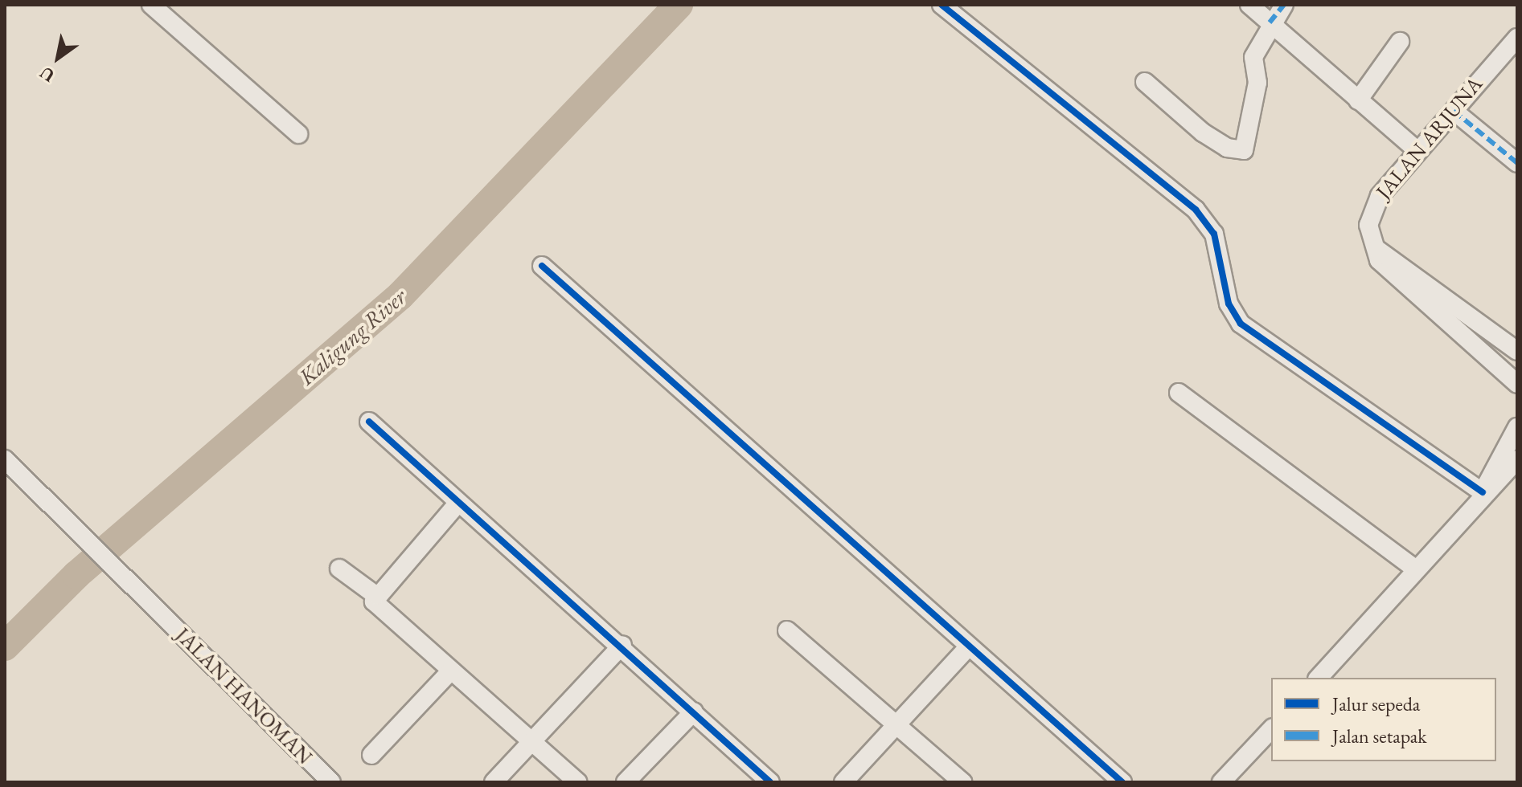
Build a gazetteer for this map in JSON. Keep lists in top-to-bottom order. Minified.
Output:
{"streets":{"street":["JALAN ARJUNA","JALAN HANOMAN"]},"water":["Kaligung River"],"legend":["Jalur sepeda","Jalan setapak"],"north":"bottom left"}
